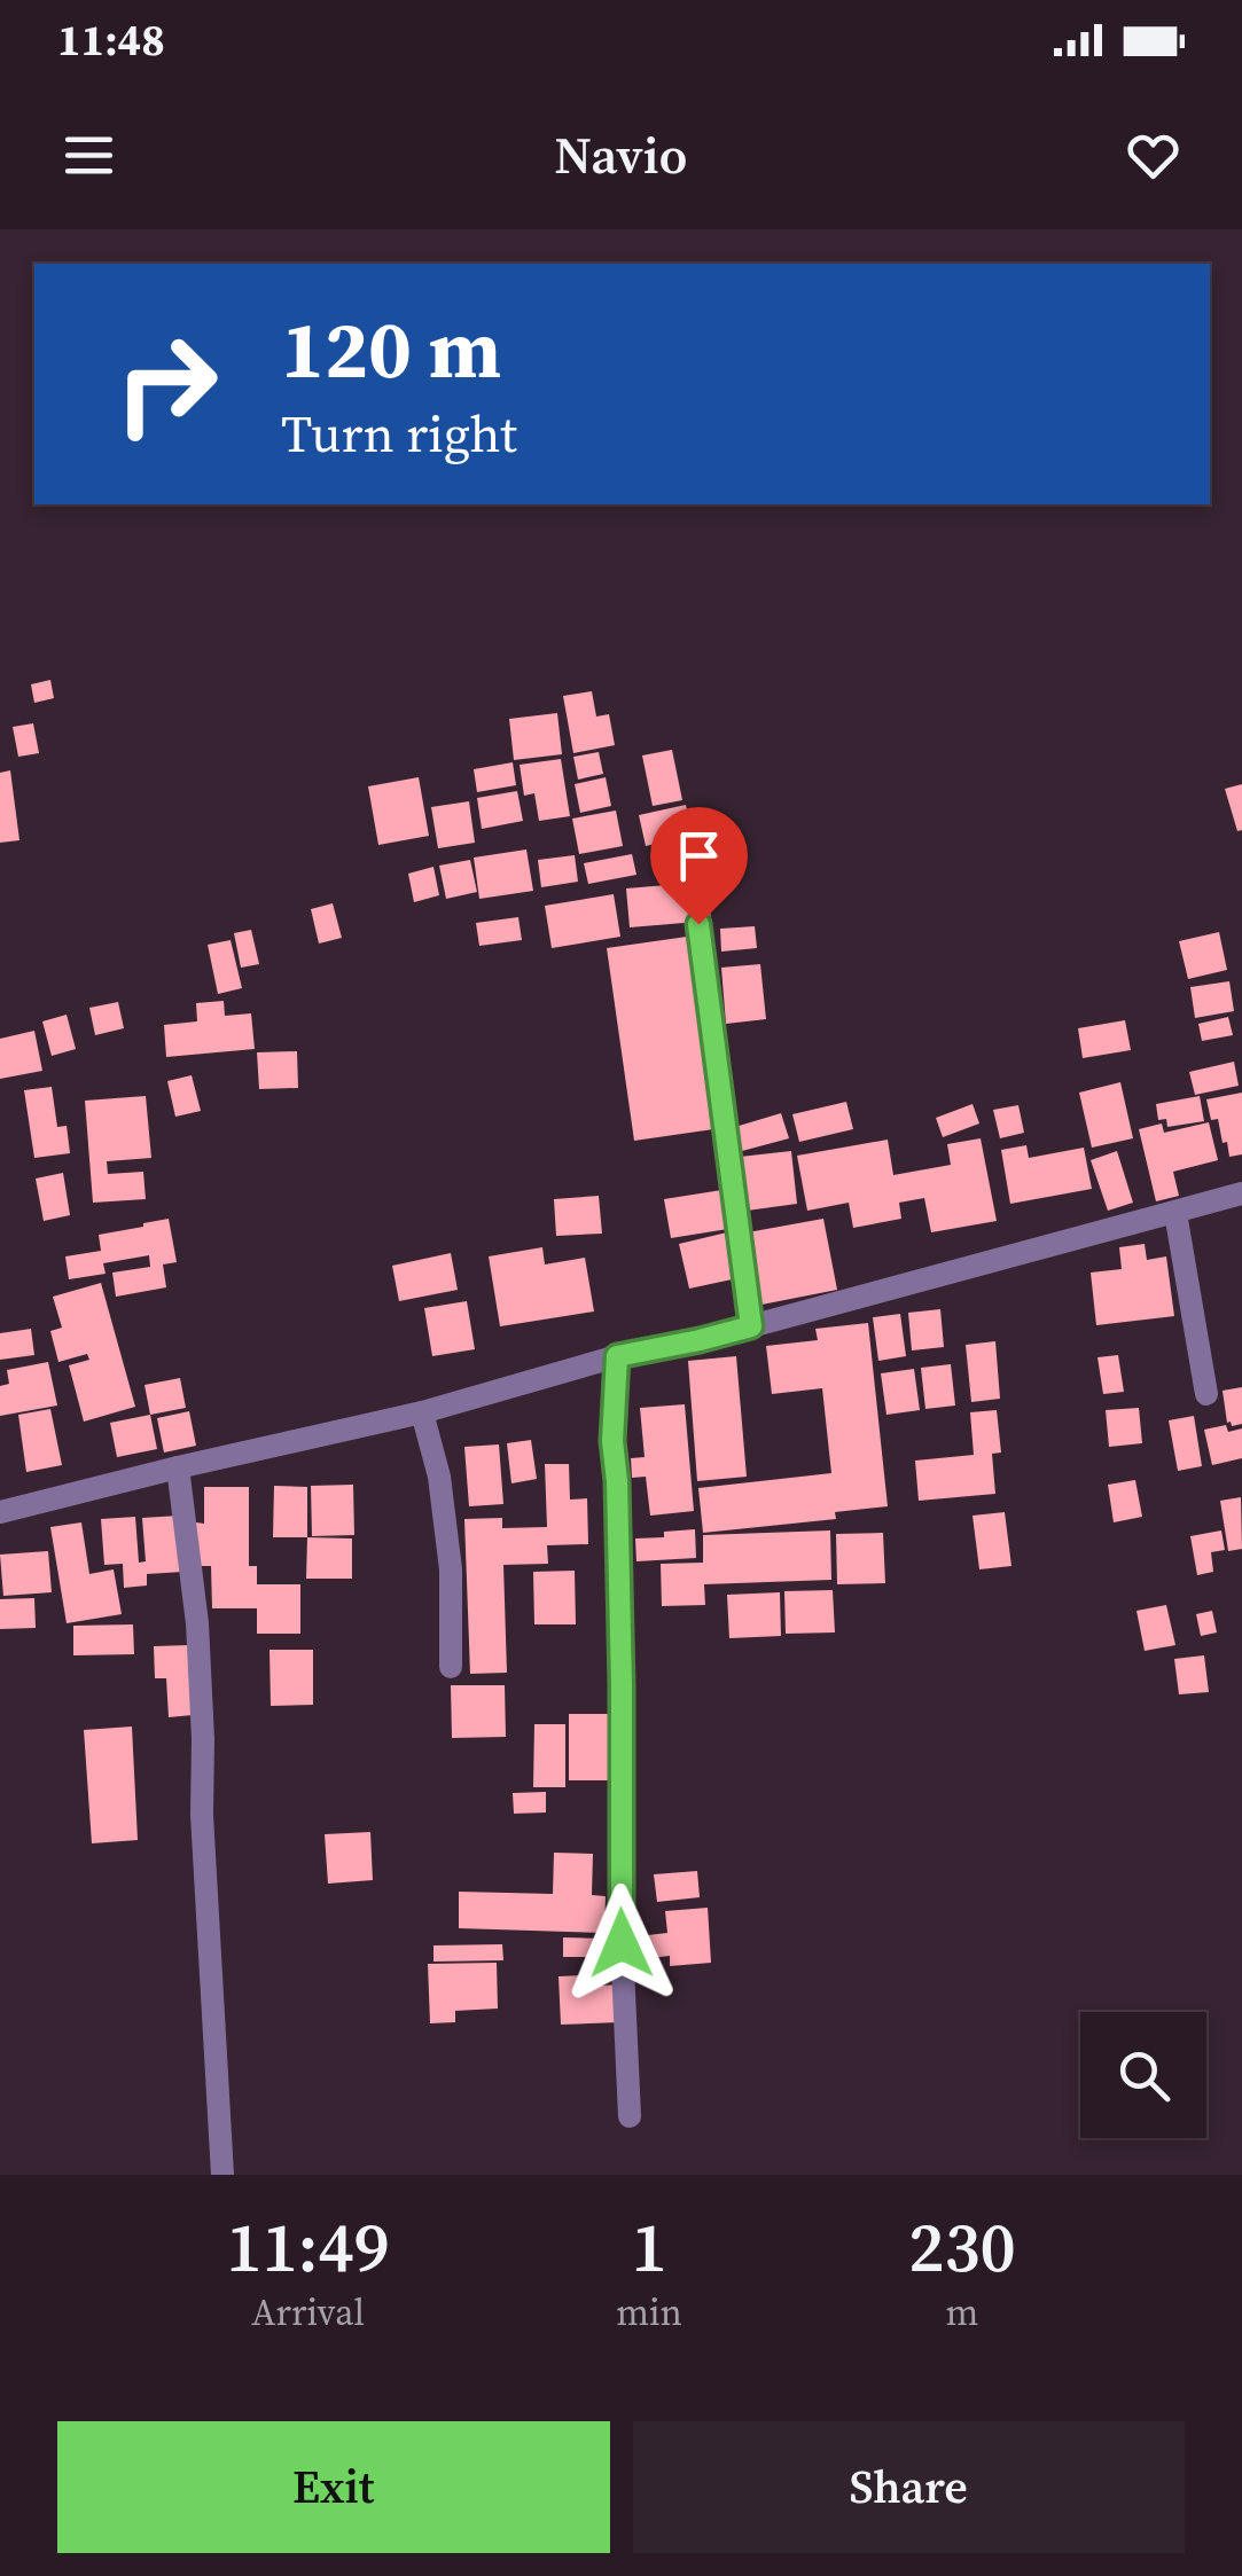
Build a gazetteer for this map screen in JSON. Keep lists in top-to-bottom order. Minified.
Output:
{"page":{"status":"11:48","header":"Navio","turn":["120 m","Turn right"],"eta":["11:49","Arrival","1","min","230","m"],"buttons":["Exit","Share"]}}
